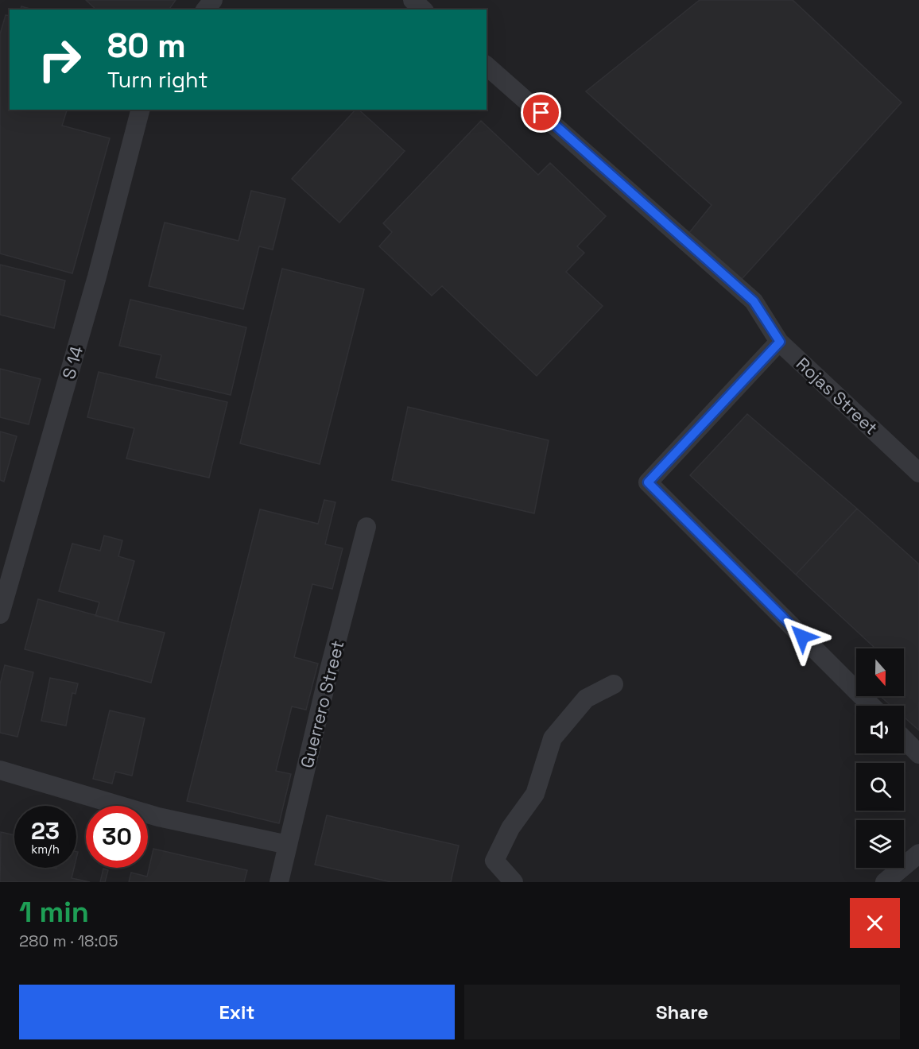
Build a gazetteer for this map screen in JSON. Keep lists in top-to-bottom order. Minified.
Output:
{"streets":{"street":["S 14","Rojas Street","Guerrero Street"]},"north":"bottom","page":{"turn":["80 m","Turn right"],"speed":"23 km/h","limit":"30","heading":["1 min","280 m · 18:05"],"buttons":["Exit","Share"]}}
